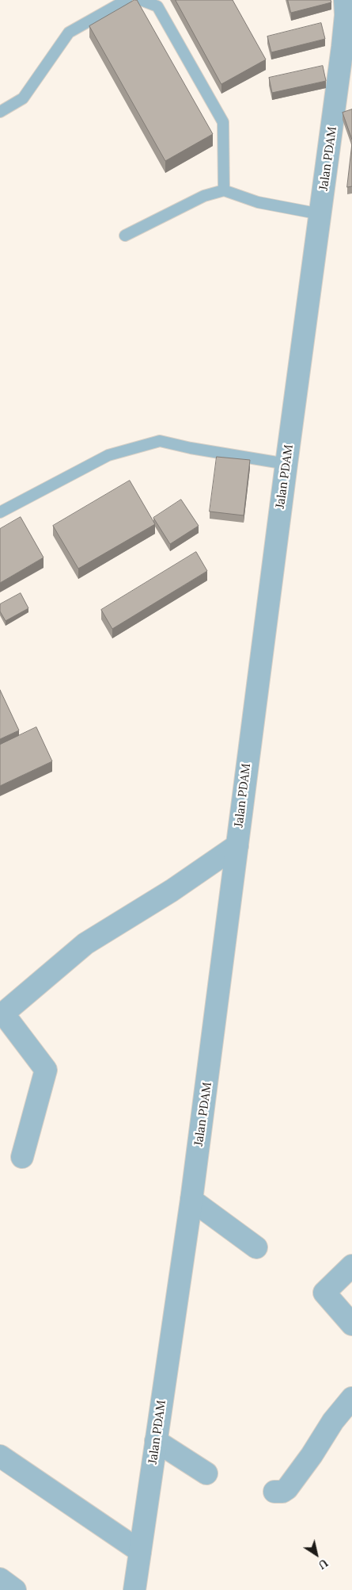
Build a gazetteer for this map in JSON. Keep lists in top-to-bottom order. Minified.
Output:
{"streets":{"street":["Jalan PDAM"]},"north":"bottom right"}
